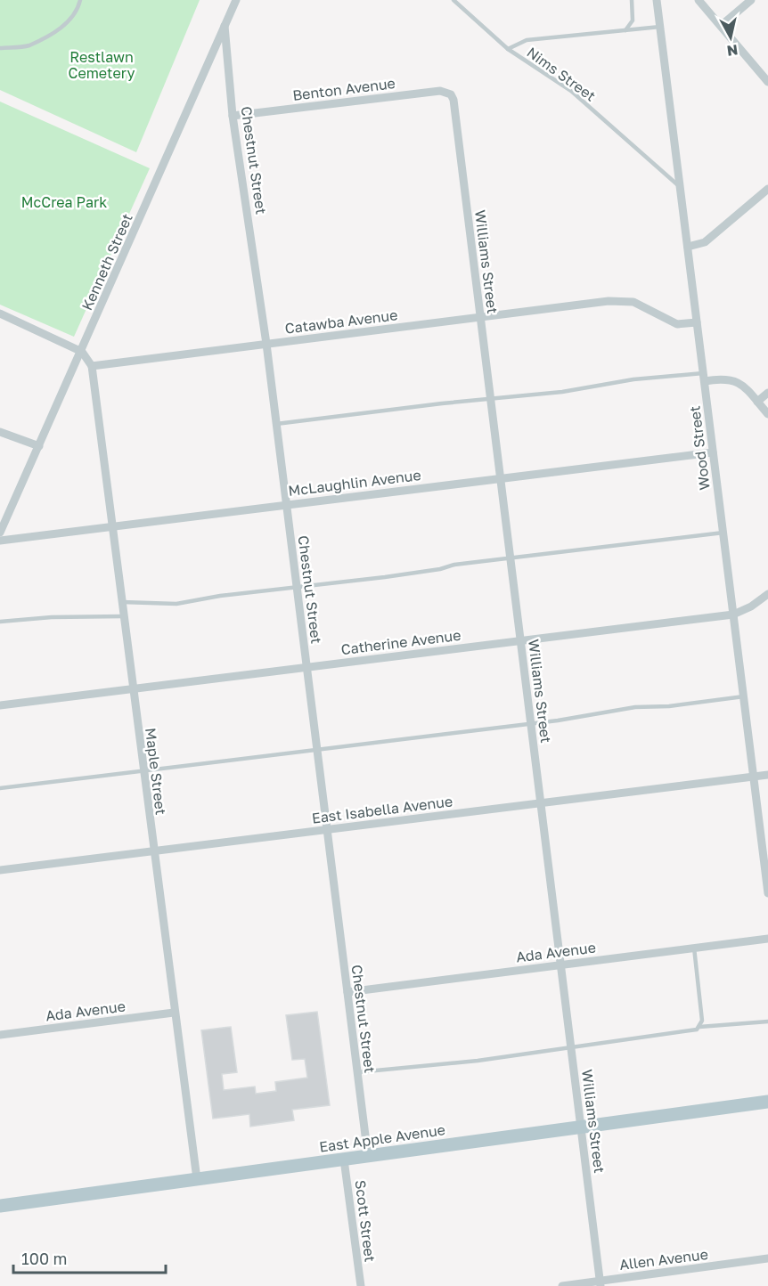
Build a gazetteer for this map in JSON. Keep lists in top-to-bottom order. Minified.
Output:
{"streets":{"main road":["East Apple Avenue"],"street":["Benton Avenue","Chestnut Street","Kenneth Street","Williams Street","Catawba Avenue","Wood Street","McLaughlin Avenue","Catherine Avenue","Maple Street","East Isabella Avenue","Ada Avenue","Scott Street","Allen Avenue"],"lane":["Nims Street"]},"crossings":[["Nims Street","Wood Street"],["Benton Avenue","Chestnut Street"],["Benton Avenue","Williams Street"],["Chestnut Street","Kenneth Street"],["Chestnut Street","Catawba Avenue"],["Chestnut Street","McLaughlin Avenue"],["Chestnut Street","Catherine Avenue"],["Chestnut Street","East Isabella Avenue"],["Chestnut Street","Ada Avenue"],["Chestnut Street","East Apple Avenue"],["Williams Street","Catawba Avenue"],["Williams Street","McLaughlin Avenue"],["Williams Street","Catherine Avenue"],["Williams Street","East Isabella Avenue"],["Williams Street","Ada Avenue"],["Williams Street","East Apple Avenue"],["Williams Street","Allen Avenue"],["Catawba Avenue","Wood Street"],["Catawba Avenue","Maple Street"],["Wood Street","McLaughlin Avenue"],["Wood Street","Catherine Avenue"],["Wood Street","East Isabella Avenue"],["McLaughlin Avenue","Maple Street"],["Catherine Avenue","Maple Street"],["Maple Street","East Isabella Avenue"],["Maple Street","Ada Avenue"],["Maple Street","East Apple Avenue"],["East Apple Avenue","Scott Street"]],"parks":["Restlawn Cemetery","McCrea Park"],"scale_bar":"100 m","north":"bottom"}
